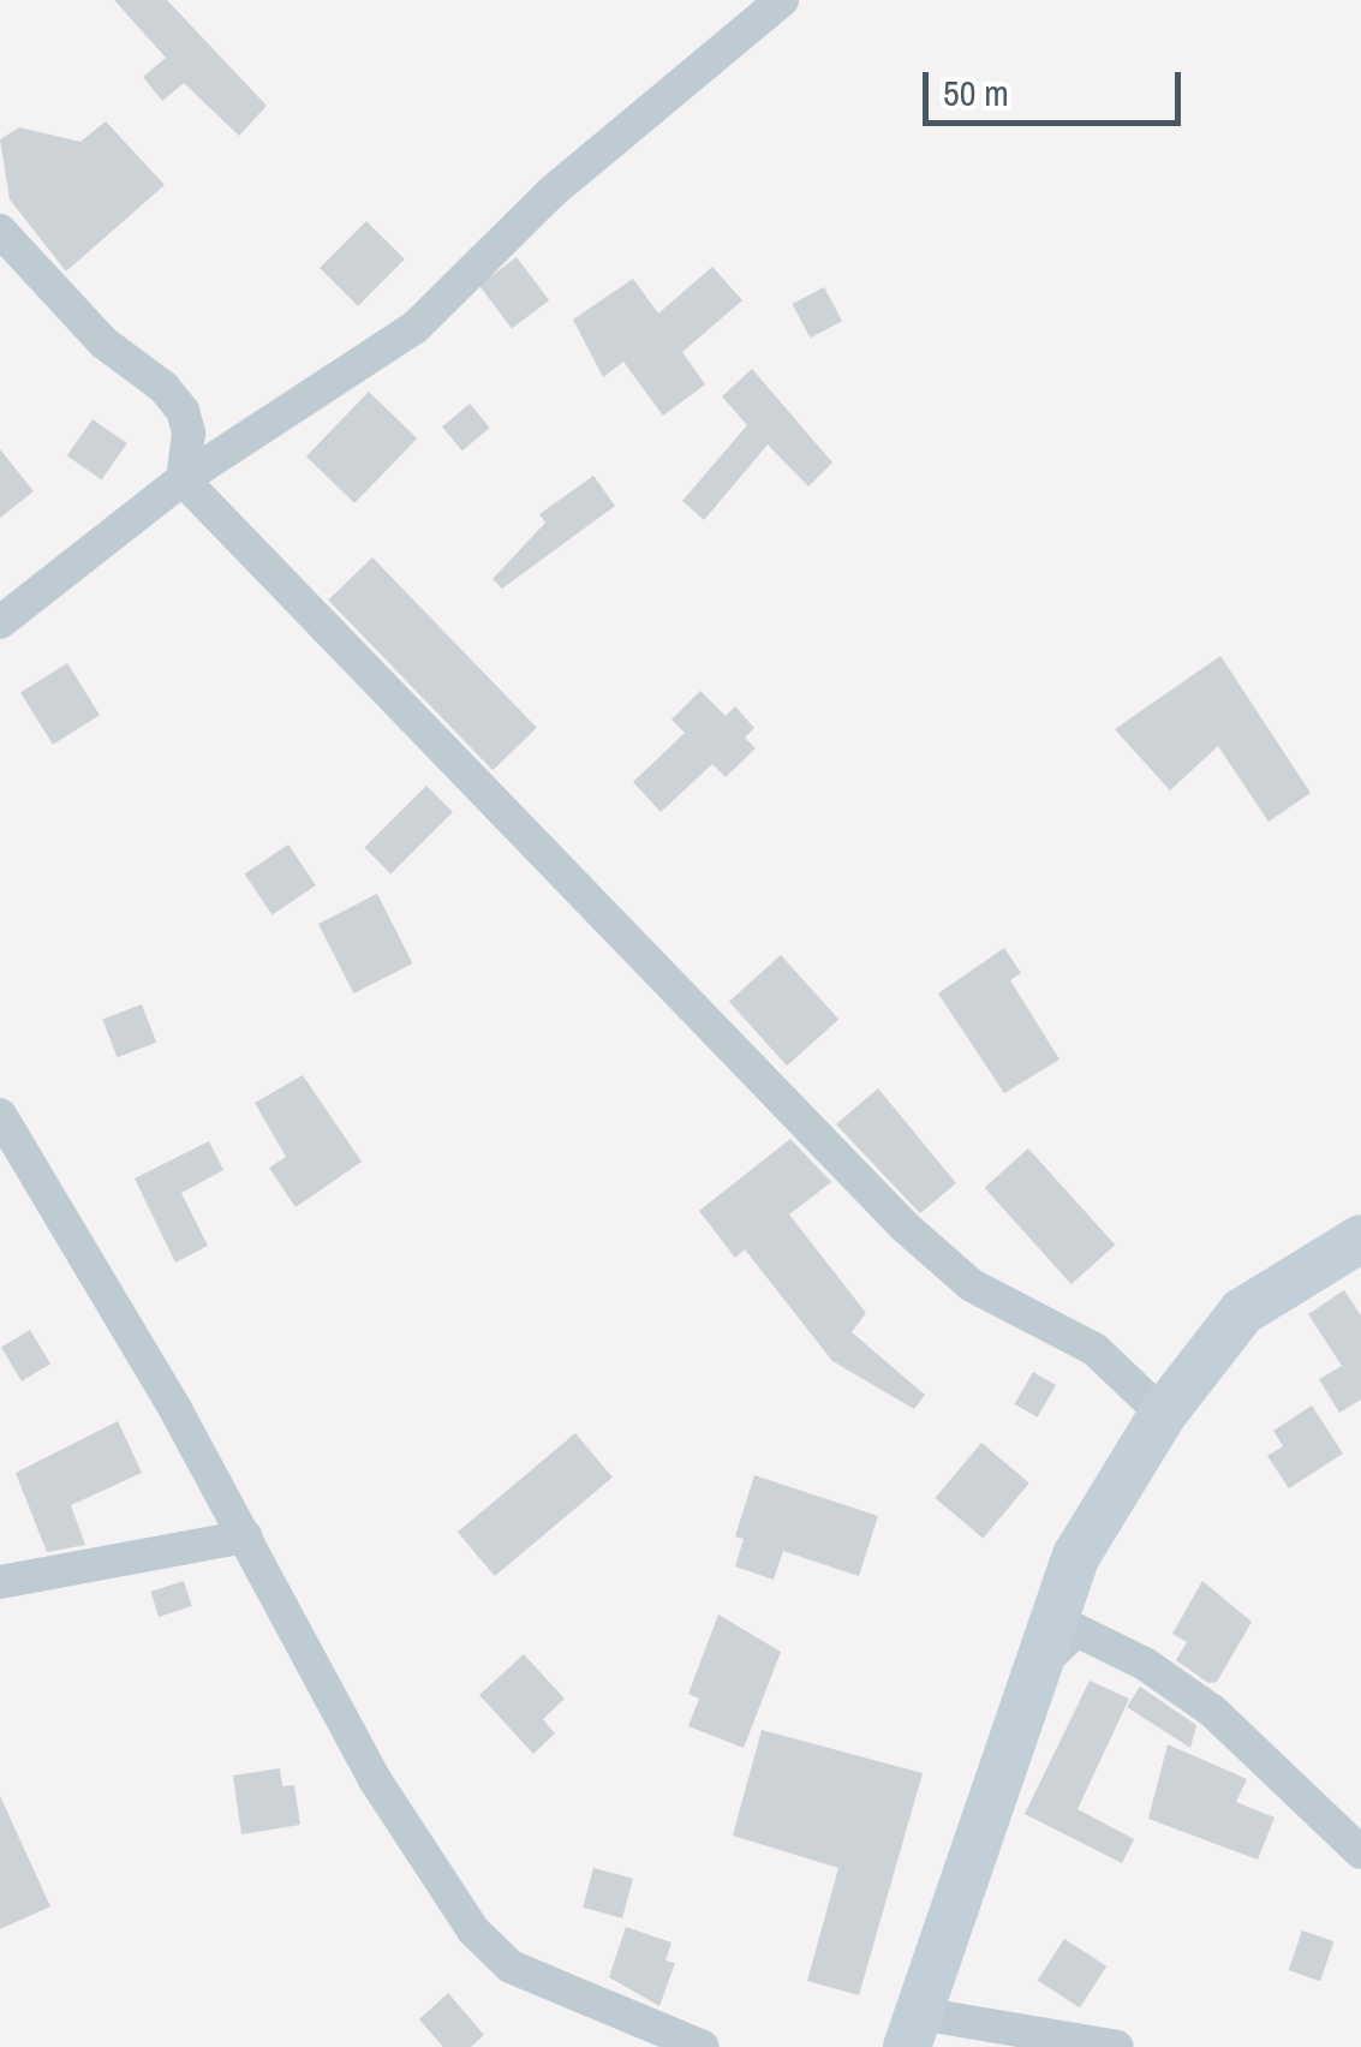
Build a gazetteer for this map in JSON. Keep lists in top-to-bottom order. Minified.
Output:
{"scale_bar":"50 m"}
